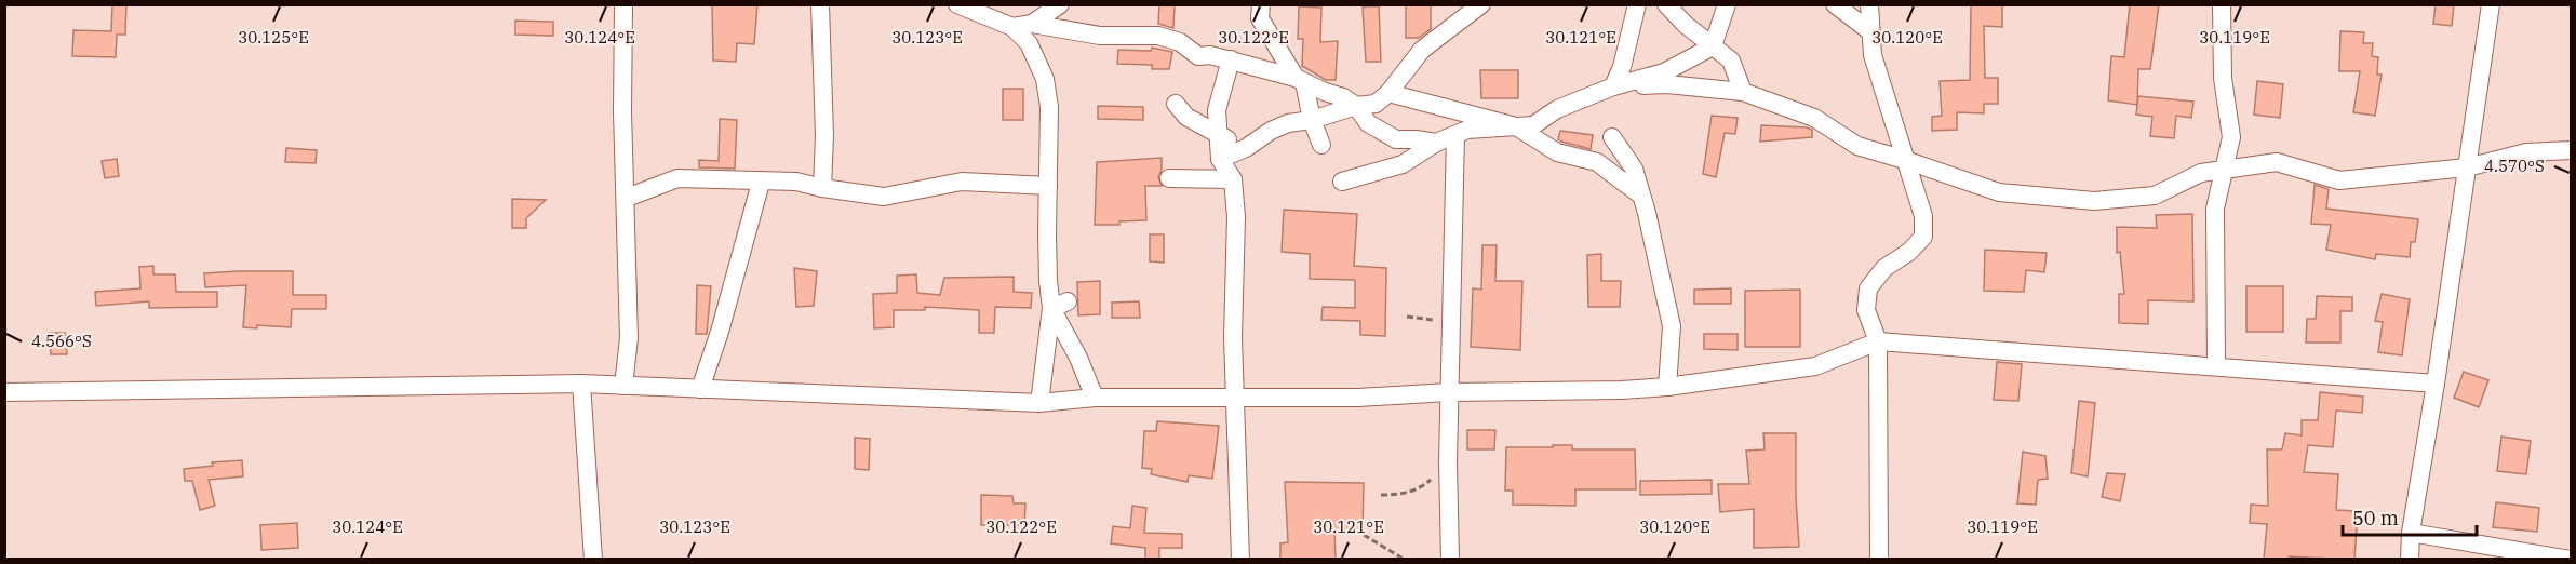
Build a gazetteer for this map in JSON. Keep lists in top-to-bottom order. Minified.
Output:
{"scale_bar":"50 m","coordinates":["30.125°E","30.124°E","30.123°E","30.122°E","30.121°E","30.120°E","30.119°E","4.570°S","4.566°S"]}
